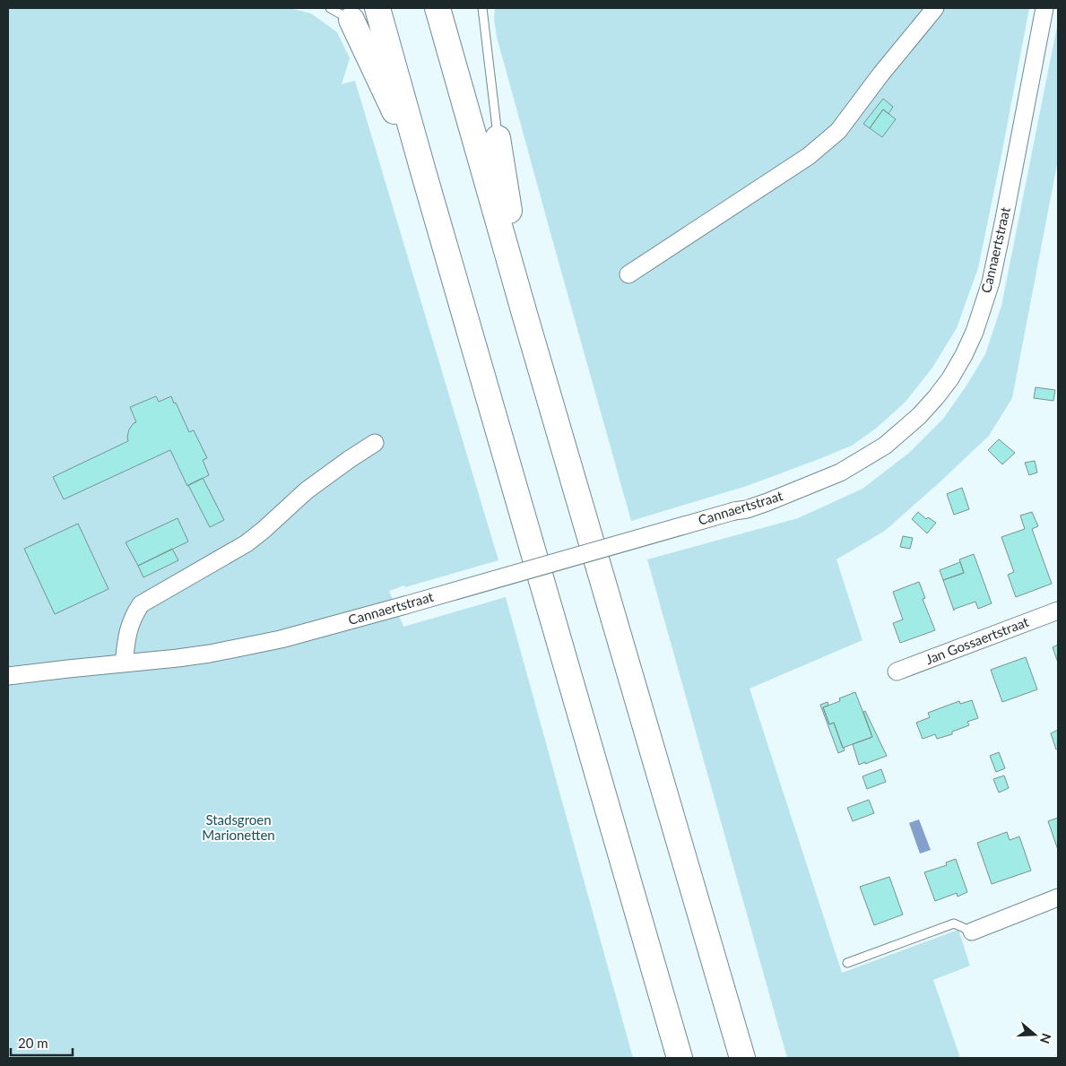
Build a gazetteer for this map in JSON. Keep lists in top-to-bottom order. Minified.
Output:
{"streets":{"street":["Cannaertstraat","Jan Gossaertstraat"]},"parks":["Stadsgroen Marionetten"],"scale_bar":"20 m","north":"right"}
